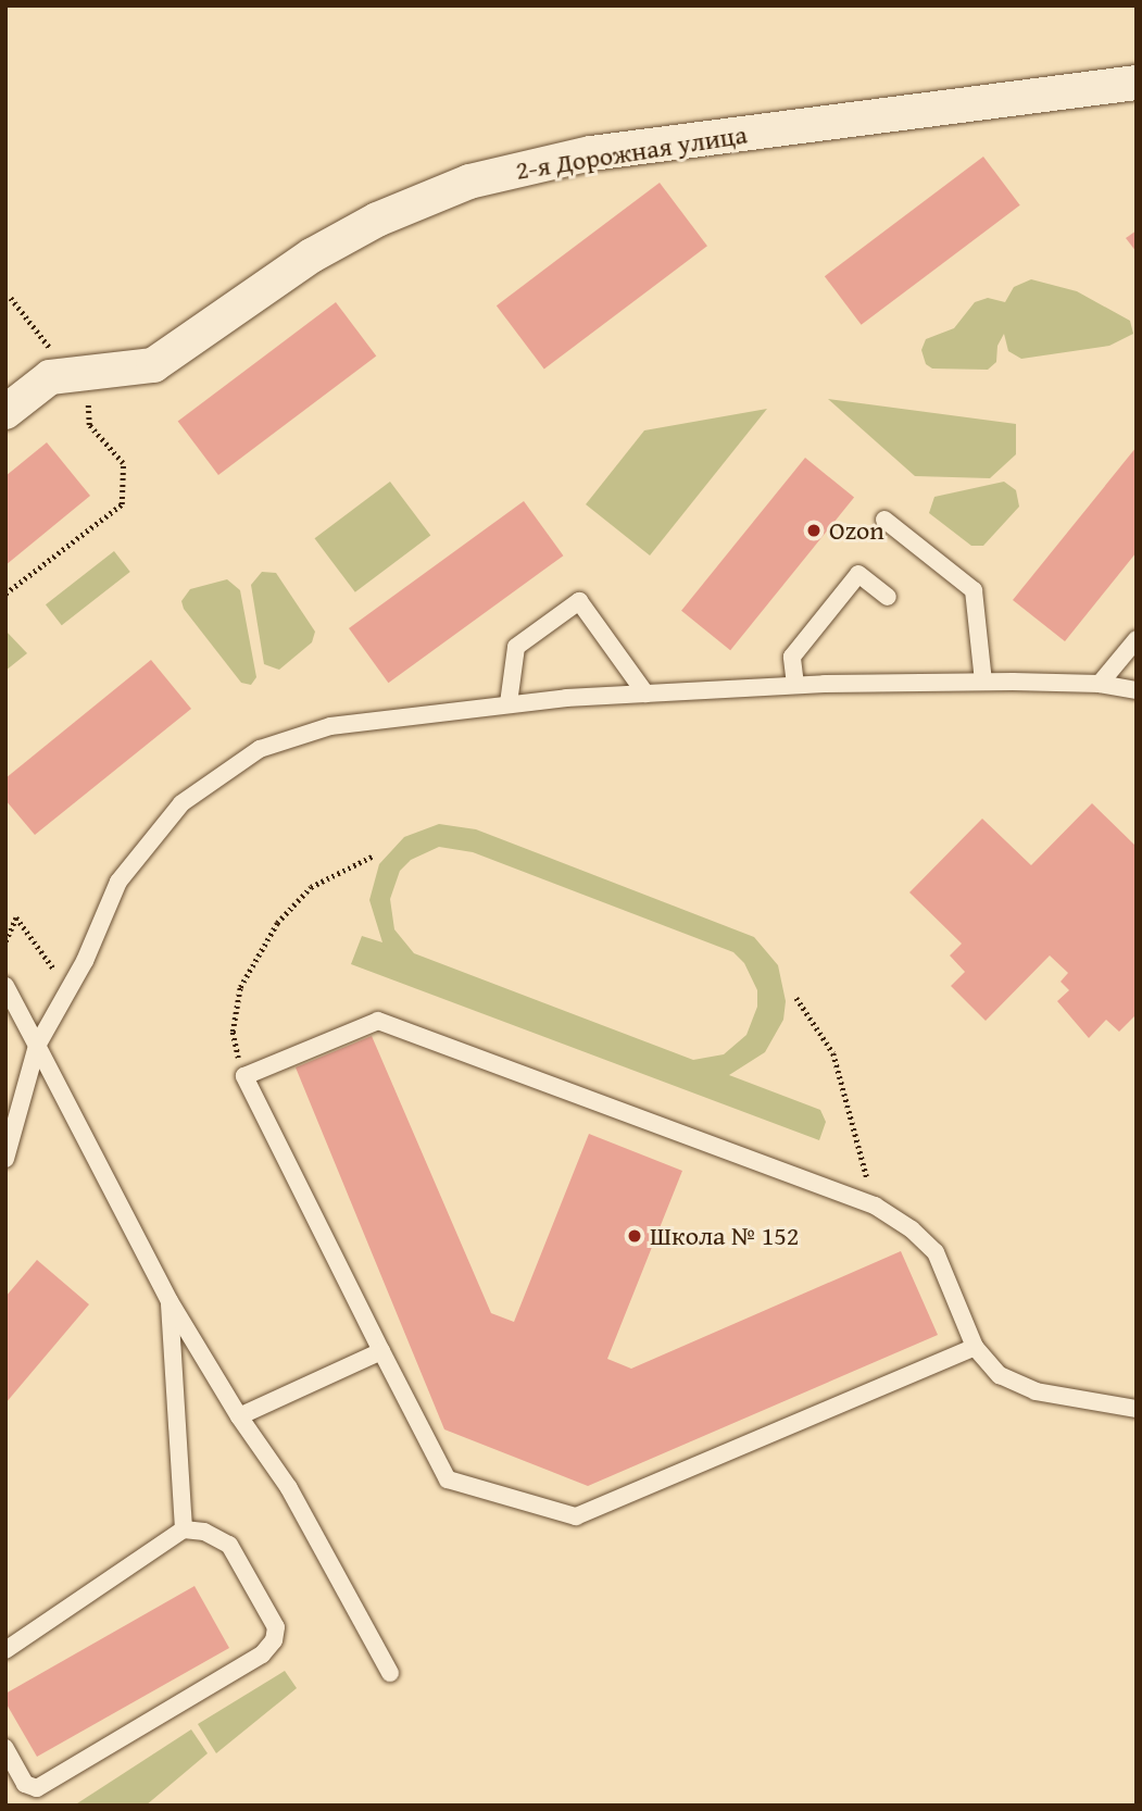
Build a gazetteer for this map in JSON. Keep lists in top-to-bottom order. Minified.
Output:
{"streets":{"street":["2-я Дорожная улица"]},"places":["Ozon","Школа № 152"]}
